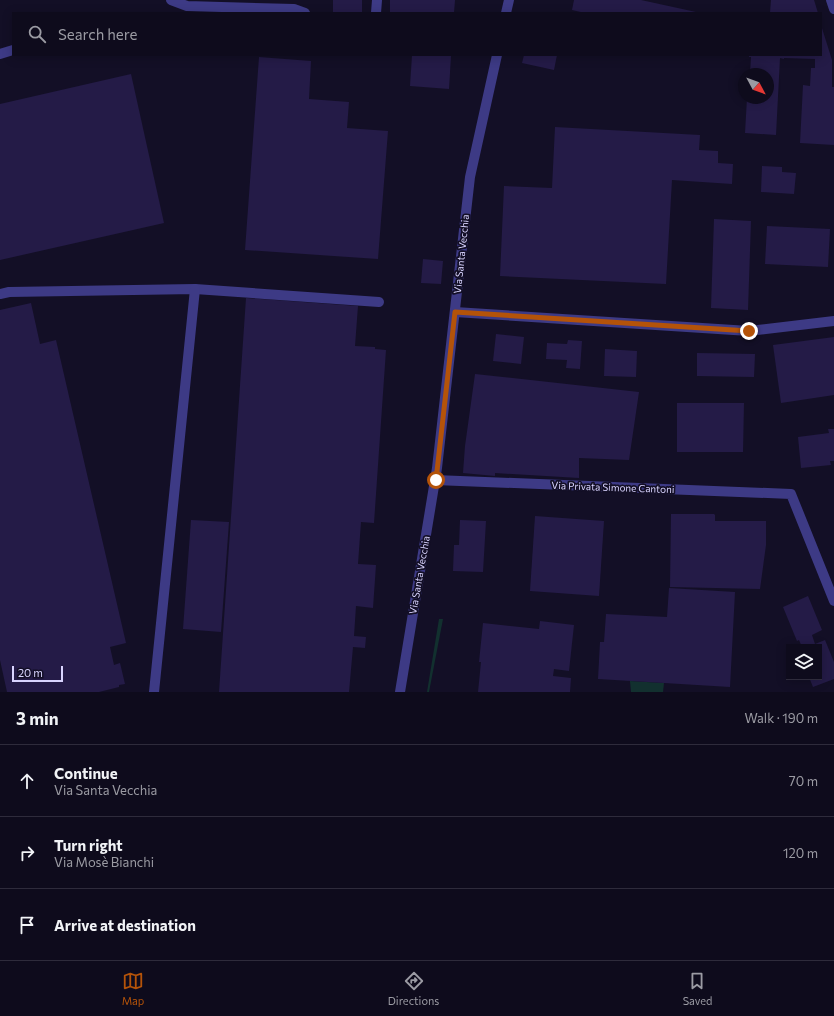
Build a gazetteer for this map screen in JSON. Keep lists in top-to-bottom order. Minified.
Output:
{"streets":{"street":["Via Santa Vecchia","Via Privata Simone Cantoni"]},"crossings":[["Via Santa Vecchia","Via Privata Simone Cantoni"]],"scale_bar":"20 m","north":"bottom right","page":{"search":"Search here","scale":"20 m","heading":["3 min","Walk · 190 m"],"list":[["Continue","Via Santa Vecchia","70 m"],["Turn right","Via Mosè Bianchi","120 m"],"Arrive at destination"],"nav":["Map","Directions","Saved"]}}
